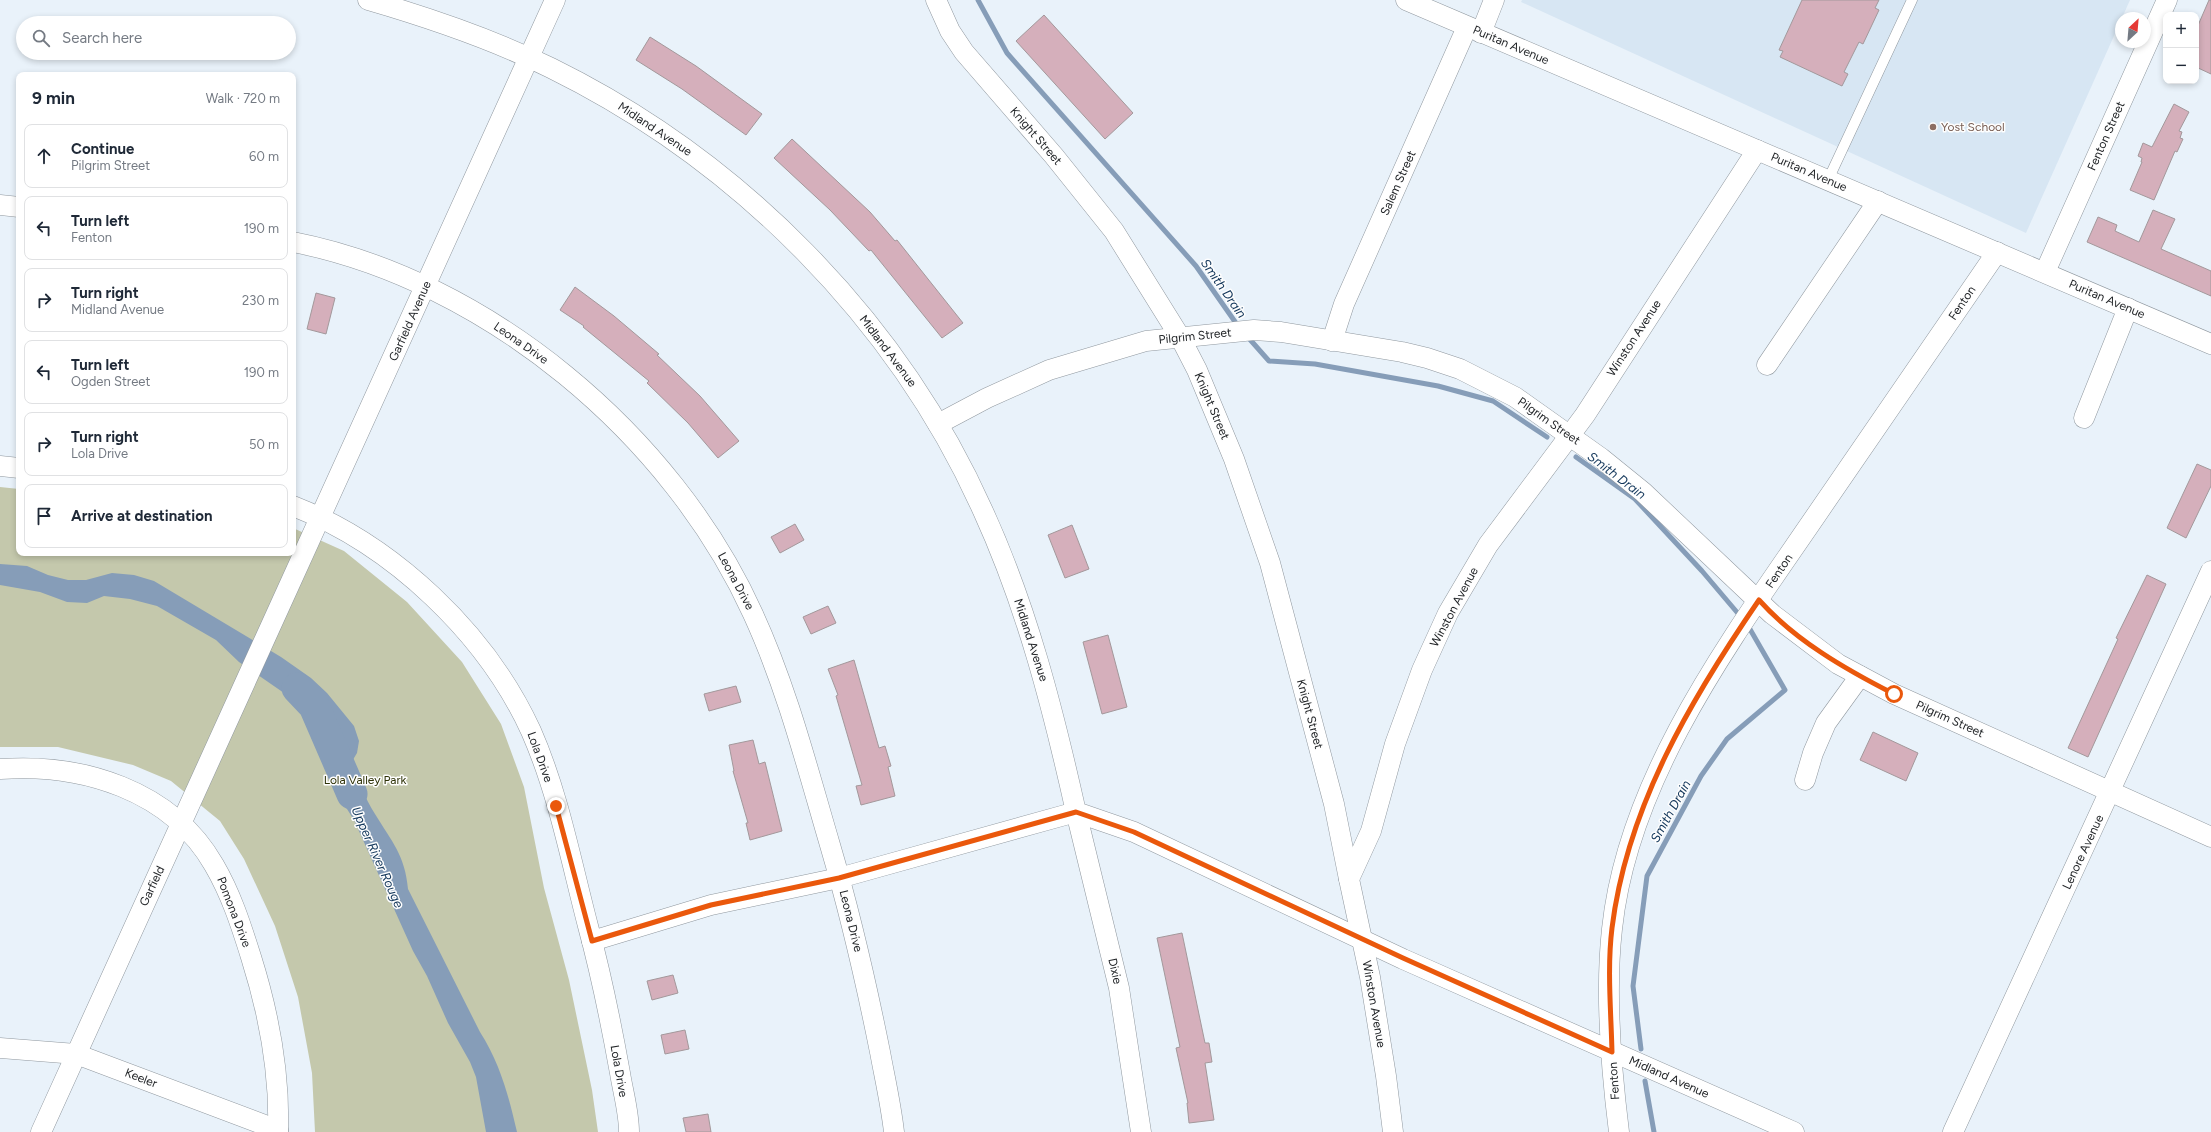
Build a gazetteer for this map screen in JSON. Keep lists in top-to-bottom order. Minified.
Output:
{"streets":{"street":["Puritan Avenue","Midland Avenue","Knight Street","Fenton Street","Salem Street","Fenton","Garfield Avenue","Pilgrim Street","Winston Avenue","Leona Drive","Lola Drive","Lenore Avenue","Garfield","Pomona Drive","Dixie","Keeler"]},"crossings":[["Puritan Avenue","Fenton Street"],["Puritan Avenue","Salem Street"],["Puritan Avenue","Fenton"],["Puritan Avenue","Winston Avenue"],["Midland Avenue","Fenton"],["Midland Avenue","Garfield Avenue"],["Midland Avenue","Pilgrim Street"],["Midland Avenue","Winston Avenue"],["Midland Avenue","Dixie"],["Knight Street","Pilgrim Street"],["Knight Street","Winston Avenue"],["Salem Street","Pilgrim Street"],["Fenton","Pilgrim Street"],["Garfield Avenue","Leona Drive"],["Garfield Avenue","Lola Drive"],["Garfield Avenue","Garfield"],["Pilgrim Street","Winston Avenue"],["Pilgrim Street","Lenore Avenue"],["Garfield","Pomona Drive"],["Garfield","Keeler"],["Pomona Drive","Keeler"]],"water":["Smith Drain","Upper River Rouge"],"parks":["Lola Valley Park"],"places":["Yost School"],"north":"top right","page":{"map_buttons":["+","−"],"search":"Search here","heading":["9 min","Walk · 720 m"],"list":[["Continue","Pilgrim Street","60 m"],["Turn left","Fenton","190 m"],["Turn right","Midland Avenue","230 m"],["Turn left","Ogden Street","190 m"],["Turn right","Lola Drive","50 m"],"Arrive at destination"]}}
